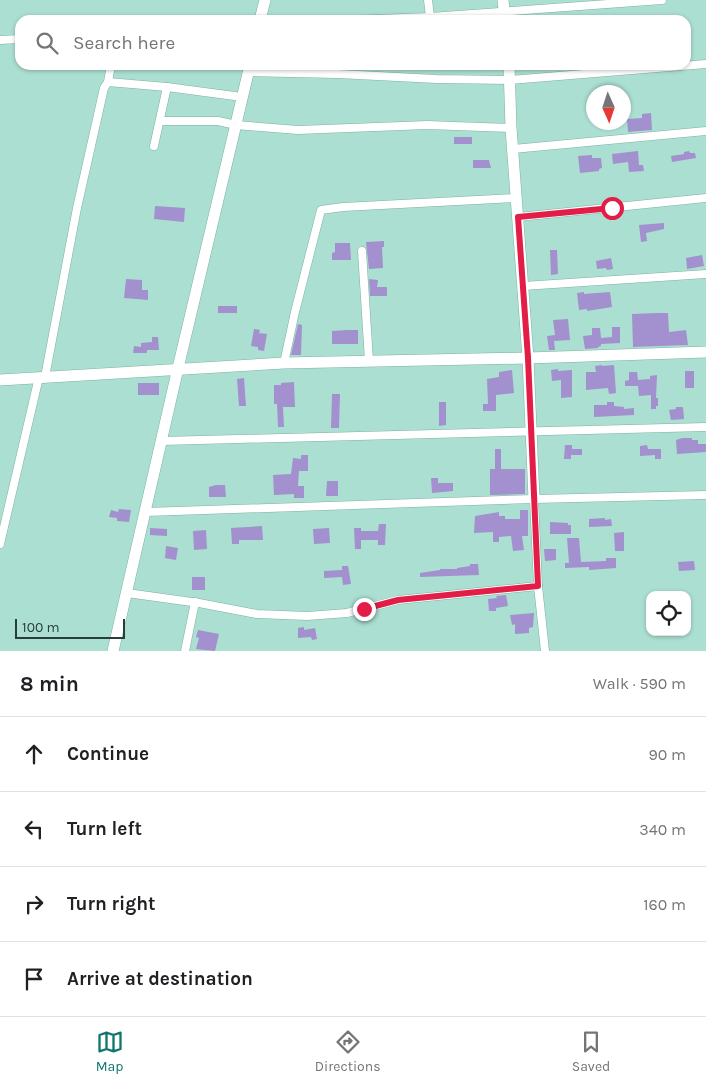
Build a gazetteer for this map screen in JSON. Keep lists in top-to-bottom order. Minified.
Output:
{"scale_bar":"100 m","north":"bottom","page":{"search":"Search here","scale":"100 m","heading":["8 min","Walk · 590 m"],"list":[["Continue","90 m"],["Turn left","340 m"],["Turn right","160 m"],"Arrive at destination"],"nav":["Map","Directions","Saved"]}}
